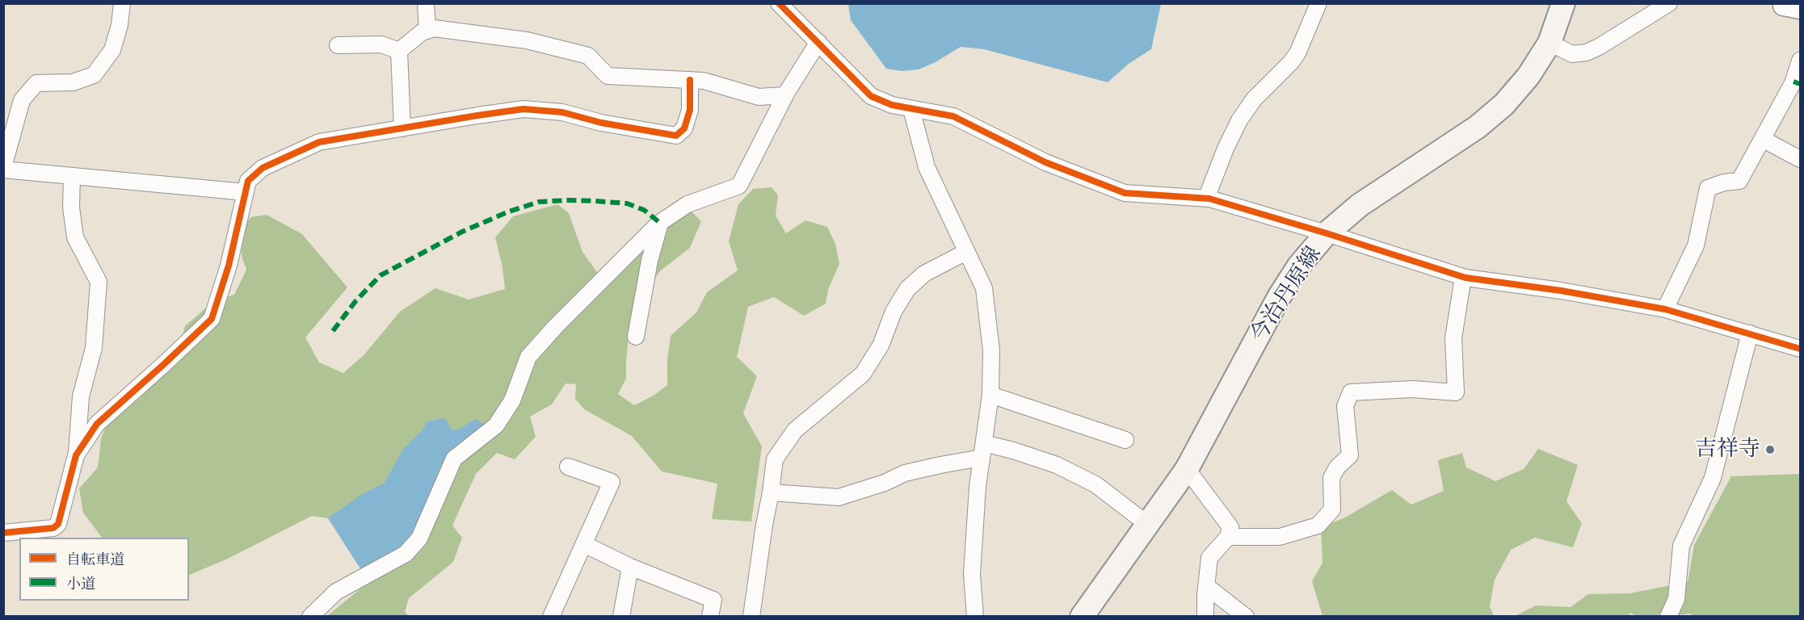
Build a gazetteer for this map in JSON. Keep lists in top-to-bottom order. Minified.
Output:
{"streets":{"main road":["今治丹原線"]},"places":["吉祥寺"],"legend":["自転車道","小道"]}
